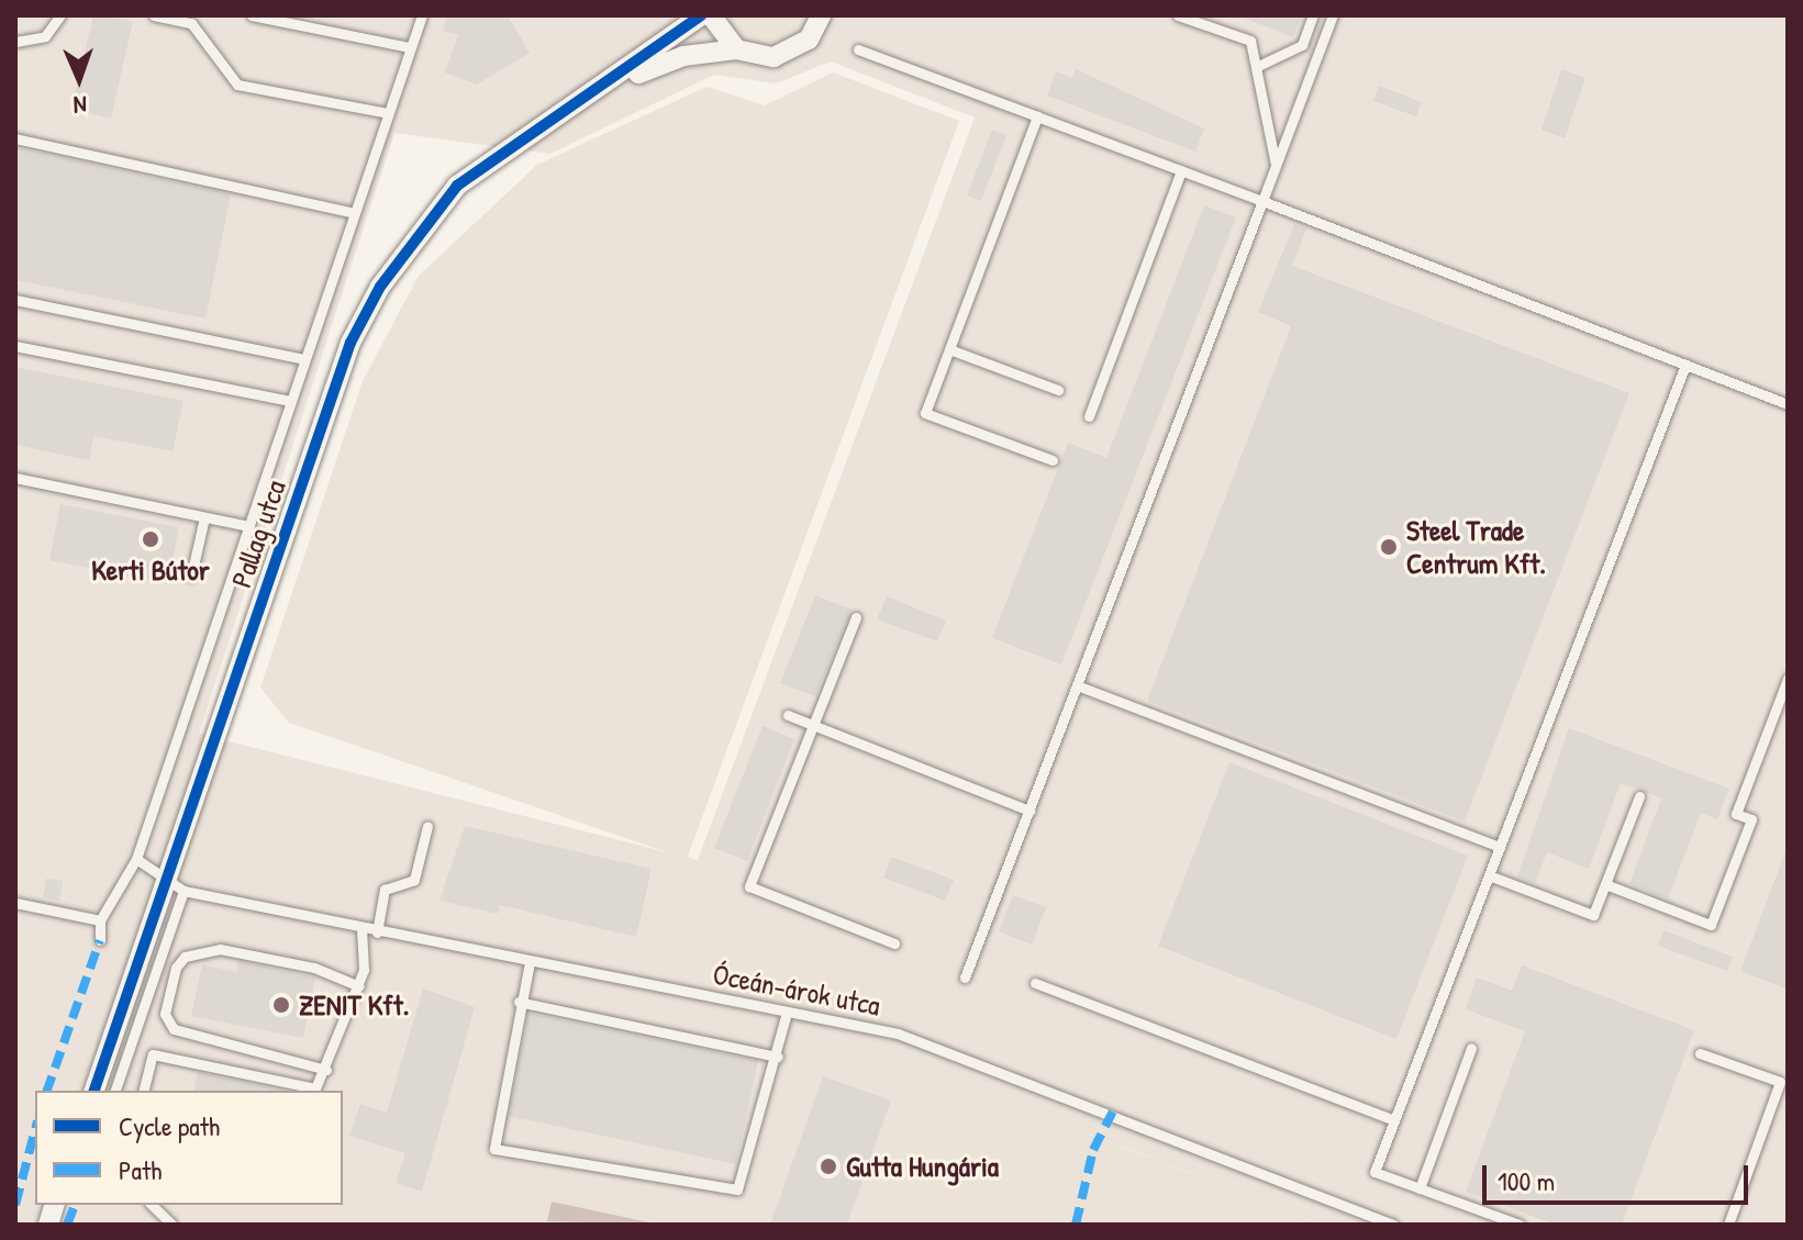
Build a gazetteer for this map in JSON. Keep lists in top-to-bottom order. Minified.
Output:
{"streets":{"street":["Pallag utca"],"lane":["Óceán-árok utca"]},"crossings":[["Pallag utca","Óceán-árok utca"]],"places":["Kerti Bútor","Steel Trade Centrum Kft.","ZENIT Kft.","Gutta Hungária"],"legend":["Cycle path","Path"],"scale_bar":"100 m","north":"bottom"}
